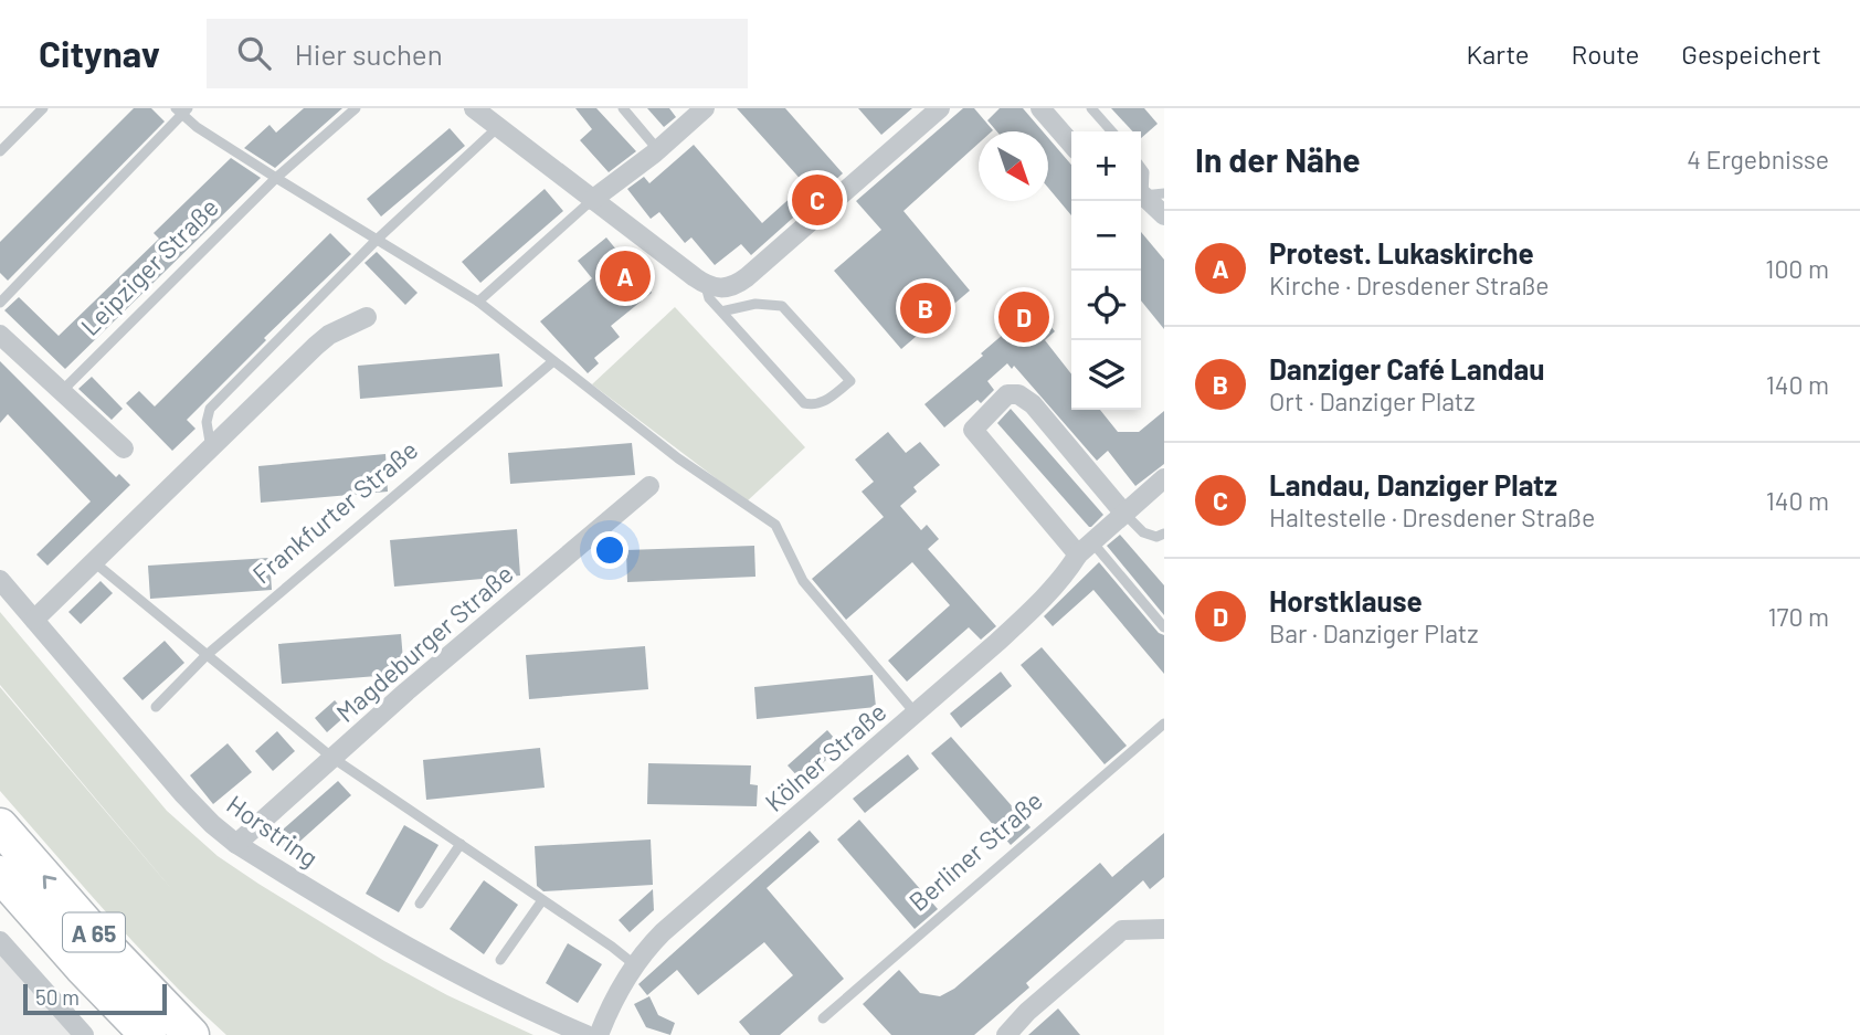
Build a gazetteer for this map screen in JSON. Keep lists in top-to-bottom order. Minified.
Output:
{"streets":{"highway":["A 65"],"street":["Magdeburger Straße","Kölner Straße","Horstring"],"lane":["Leipziger Straße","Frankfurter Straße","Berliner Straße"]},"crossings":[["Magdeburger Straße","Horstring"]],"scale_bar":"50 m","north":"bottom right","page":{"header":"Citynav","search":"Hier suchen","nav":["Karte","Route","Gespeichert"],"heading":["In der Nähe","4 Ergebnisse"],"map_buttons":["+","−"],"pins":["C","A","B","D"],"list":[{"mark":"A","name":"Protest. Lukaskirche","note":"Kirche · Dresdener Straße","value":"100 m"},{"mark":"B","name":"Danziger Café Landau","note":"Ort · Danziger Platz","value":"140 m"},{"mark":"C","name":"Landau, Danziger Platz","note":"Haltestelle · Dresdener Straße","value":"140 m"},{"mark":"D","name":"Horstklause","note":"Bar · Danziger Platz","value":"170 m"}],"scale":"50 m"}}
